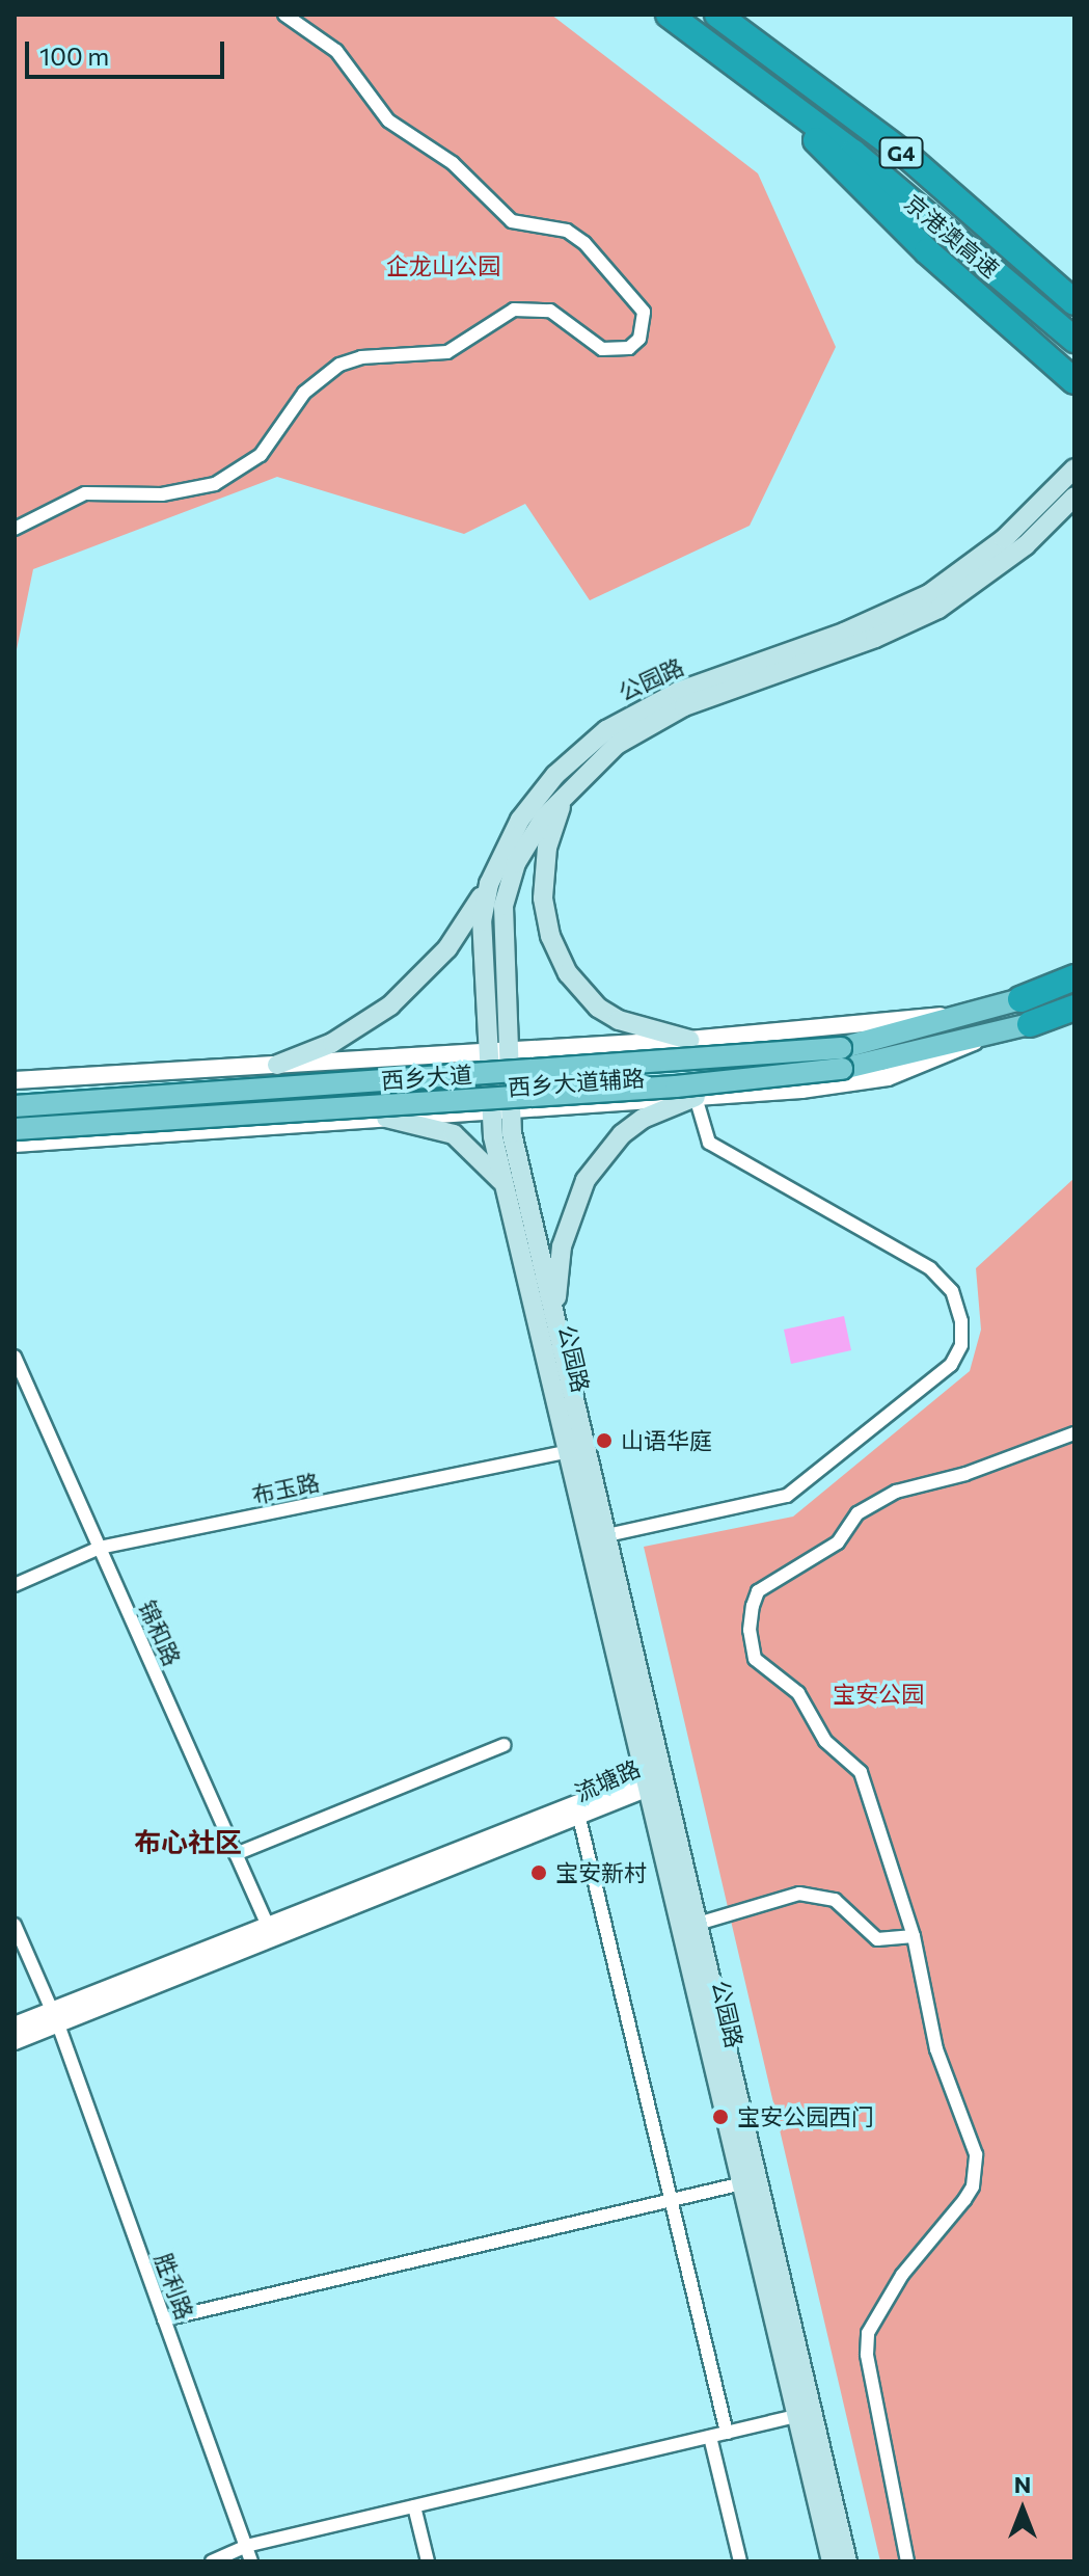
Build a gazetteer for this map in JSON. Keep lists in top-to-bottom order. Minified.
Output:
{"streets":{"highway":["G4","京港澳高速"],"main road":["公园路","西乡大道"],"street":["西乡大道辅路","布玉路","锦和路","流塘路","胜利路"]},"crossings":[["公园路","西乡大道辅路"],["公园路","布玉路"],["公园路","流塘路"],["布玉路","锦和路"],["锦和路","流塘路"],["流塘路","胜利路"]],"districts":["布心社区"],"parks":["企龙山公园","宝安公园"],"places":["山语华庭","宝安新村","宝安公园西门"],"scale_bar":"100 m","north":"top"}
